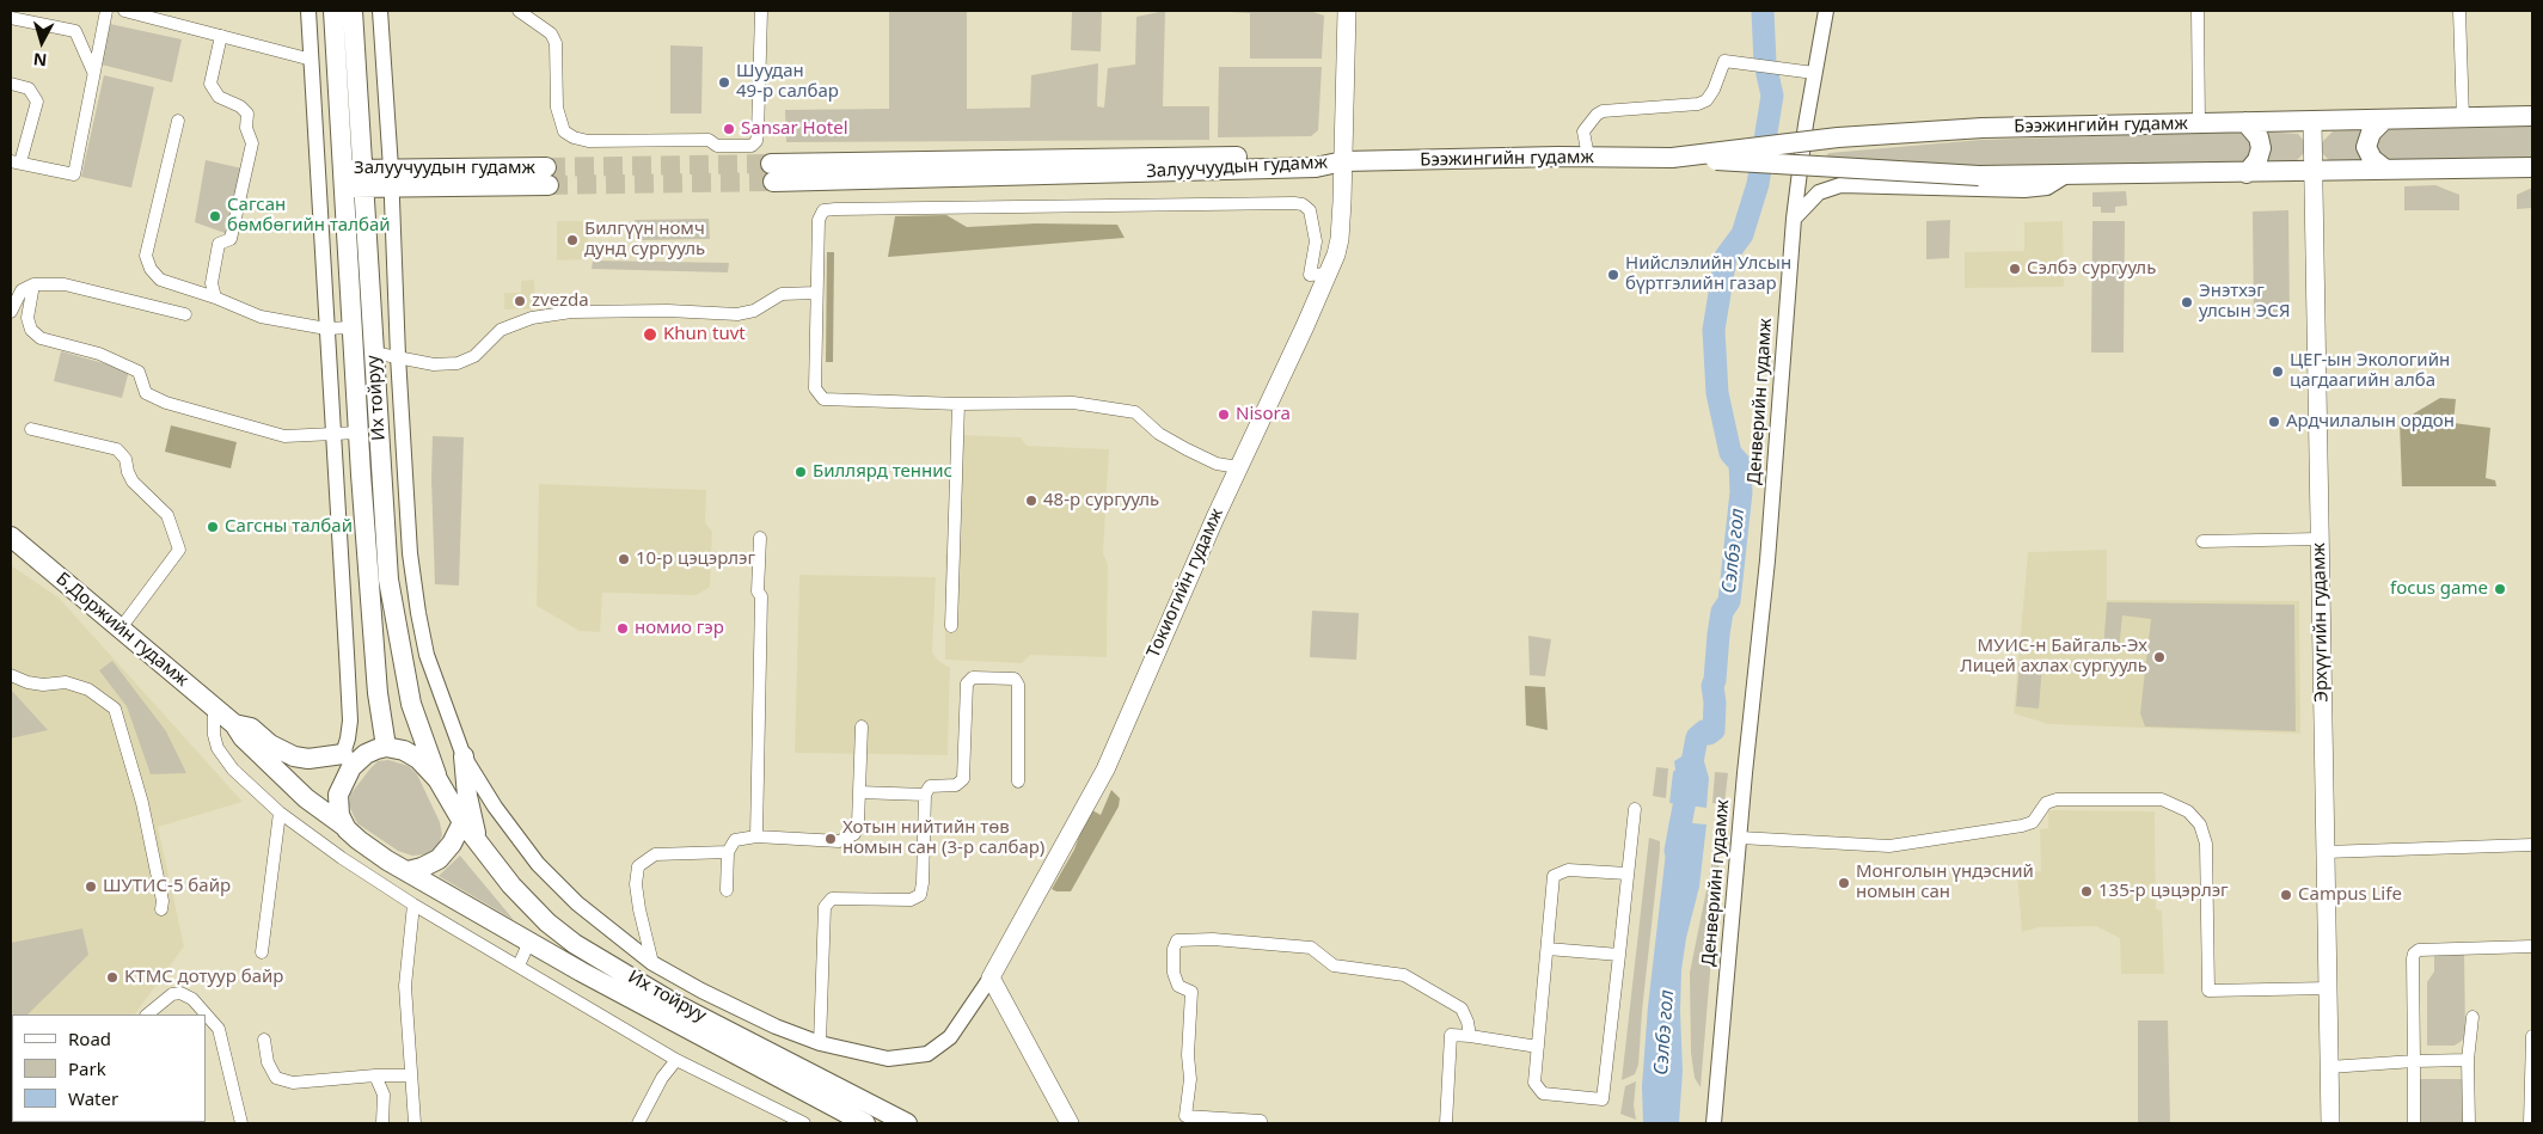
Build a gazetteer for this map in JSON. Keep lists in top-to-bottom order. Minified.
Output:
{"streets":{"main road":["Бээжингийн гудамж","Залуучуудын гудамж","Их тойруу","Токиогийн гудамж","Эрхүүгийн гудамж","Б.Доржийн гудамж"],"street":["Денверийн гудамж"]},"crossings":[["Бээжингийн гудамж","Залуучуудын гудамж"],["Бээжингийн гудамж","Токиогийн гудамж"],["Бээжингийн гудамж","Эрхүүгийн гудамж"],["Залуучуудын гудамж","Их тойруу"],["Залуучуудын гудамж","Токиогийн гудамж"]],"water":["Сэлбэ гол"],"places":["Шуудан 49-р салбар","Sansar Hotel","Сагсан бөмбөгийн талбай","Билгүүн номч дунд сургууль","Сэлбэ сургууль","Нийслэлийн Улсын бүртгэлийн газар","zvezda","Энэтхэг улсын ЭСЯ","Khun tuvt","ЦЕГ-ын Экологийн цагдаагийн алба","Nisora","Ардчилалын ордон","Биллярд теннис","48-р сургууль","Сагсны талбай","10-р цэцэрлэг","focus game","номио гэр","МУИС-н Байгаль-Эх Лицей ахлах сургууль","Хотын нийтийн төв номын сан (3-р салбар)","Монголын үндэсний номын сан","ШУТИС-5 байр","135-р цэцэрлэг","Campus Life","KTMC дотуур байр"],"legend":["Road","Park","Water"],"north":"bottom"}
